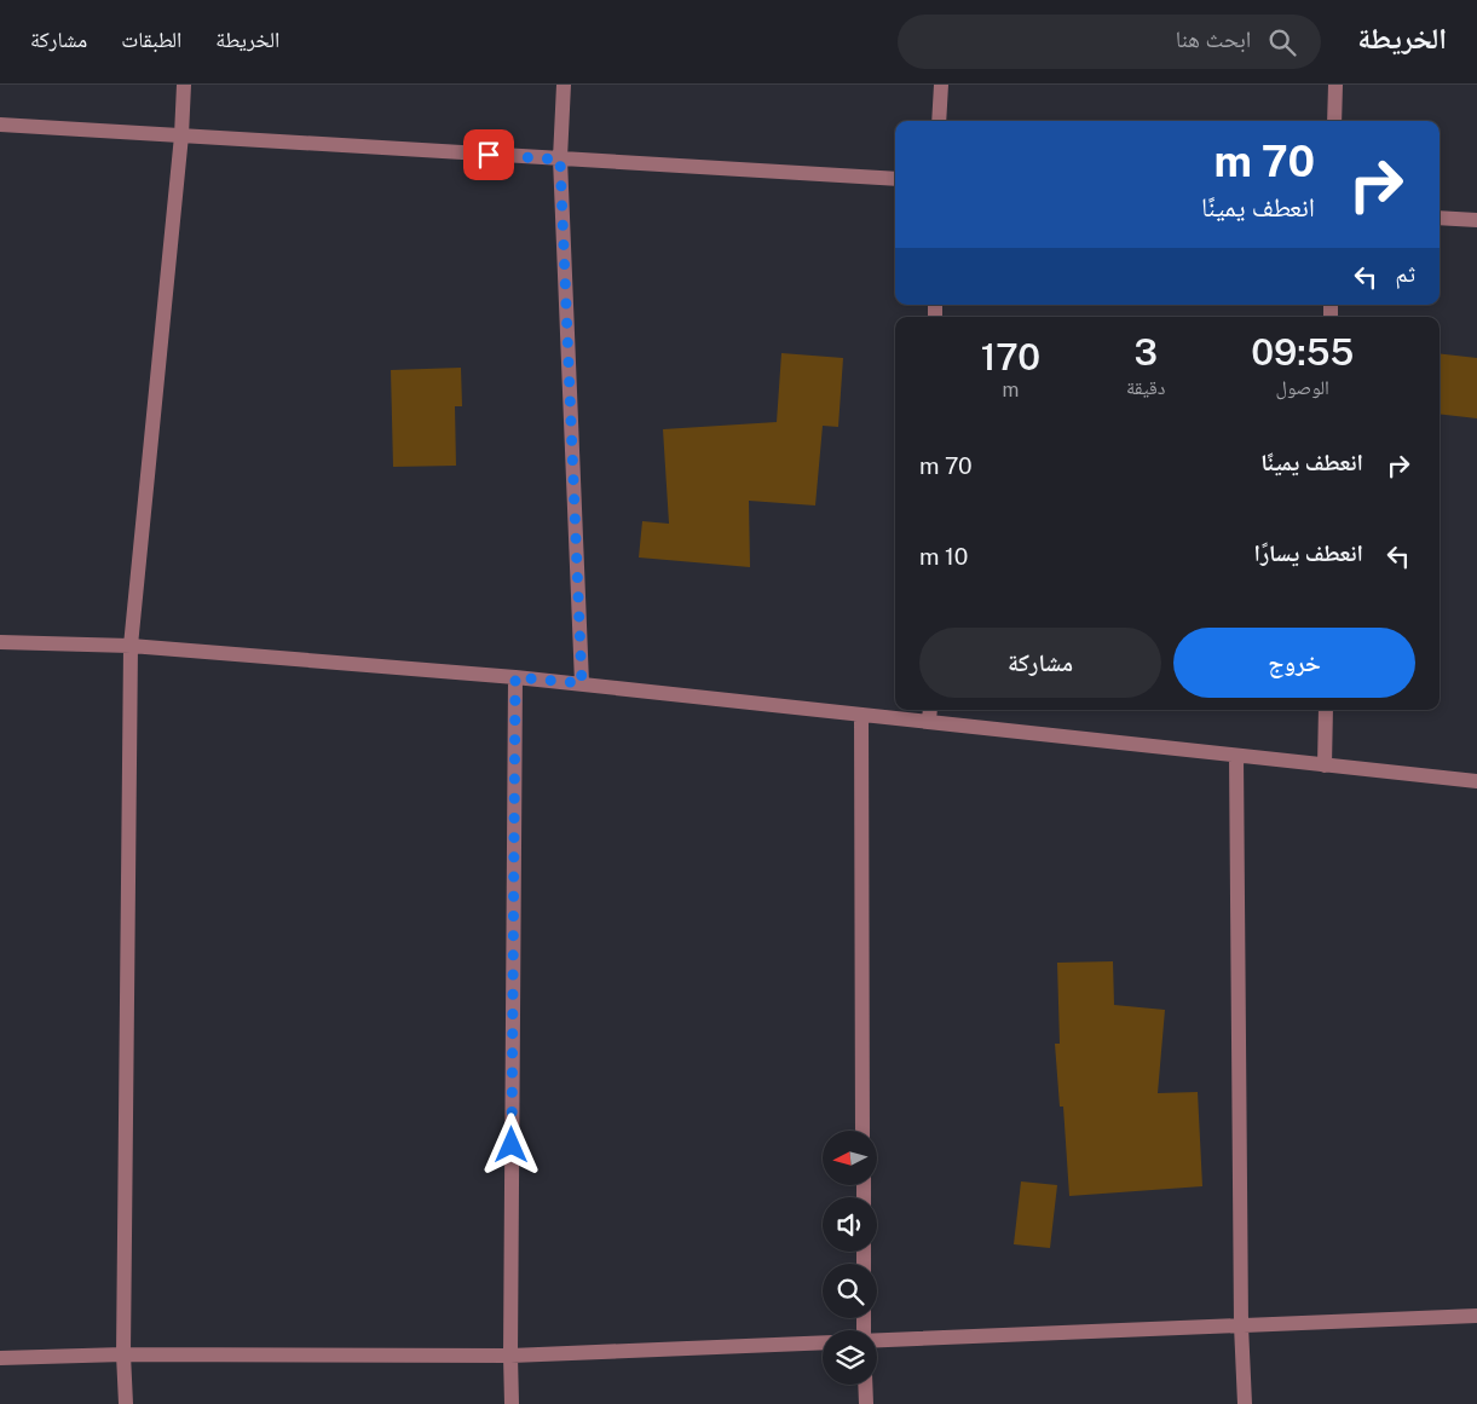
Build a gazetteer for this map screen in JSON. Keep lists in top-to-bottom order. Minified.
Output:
{"north":"left","page":{"header":"الخريطة","search":"ابحث هنا","nav":["الخريطة","الطبقات","مشاركة"],"turn":["70 m","انعطف يمينًا"],"then":"ثم","eta":["09:55","الوصول","3","دقيقة","170","m"],"list":[{"name":"انعطف يمينًا","value":"70 m"},{"name":"انعطف يسارًا","value":"10 m"}],"buttons":["خروج","مشاركة"]}}
